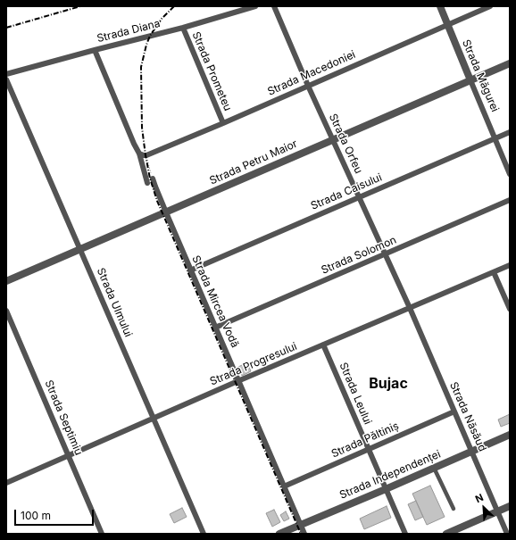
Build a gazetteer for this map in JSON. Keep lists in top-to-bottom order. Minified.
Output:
{"streets":{"street":["Strada Diana","Strada Prometeu","Strada Macedoniei","Strada Măgurei","Strada Orfeu","Strada Petru Maior","Strada Caisului","Strada Solomon","Strada Mircea Vodă","Strada Ulmului","Strada Progresului","Strada Leului","Strada Năsăud","Strada Septimiu","Strada Păltiniș","Strada Independenței"]},"crossings":[["Strada Diana","Strada Prometeu"],["Strada Prometeu","Strada Macedoniei"],["Strada Macedoniei","Strada Măgurei"],["Strada Macedoniei","Strada Orfeu"],["Strada Măgurei","Strada Petru Maior"],["Strada Măgurei","Strada Caisului"],["Strada Orfeu","Strada Petru Maior"],["Strada Orfeu","Strada Caisului"],["Strada Orfeu","Strada Solomon"],["Strada Orfeu","Strada Progresului"],["Strada Orfeu","Strada Năsăud"],["Strada Petru Maior","Strada Mircea Vodă"],["Strada Petru Maior","Strada Ulmului"],["Strada Caisului","Strada Mircea Vodă"],["Strada Solomon","Strada Mircea Vodă"],["Strada Mircea Vodă","Strada Progresului"],["Strada Mircea Vodă","Strada Păltiniș"],["Strada Mircea Vodă","Strada Independenței"],["Strada Ulmului","Strada Progresului"],["Strada Progresului","Strada Leului"],["Strada Progresului","Strada Năsăud"],["Strada Progresului","Strada Septimiu"],["Strada Leului","Strada Păltiniș"],["Strada Leului","Strada Independenței"],["Strada Năsăud","Strada Păltiniș"],["Strada Năsăud","Strada Independenței"]],"districts":["Bujac"],"scale_bar":"100 m","north":"top left"}
